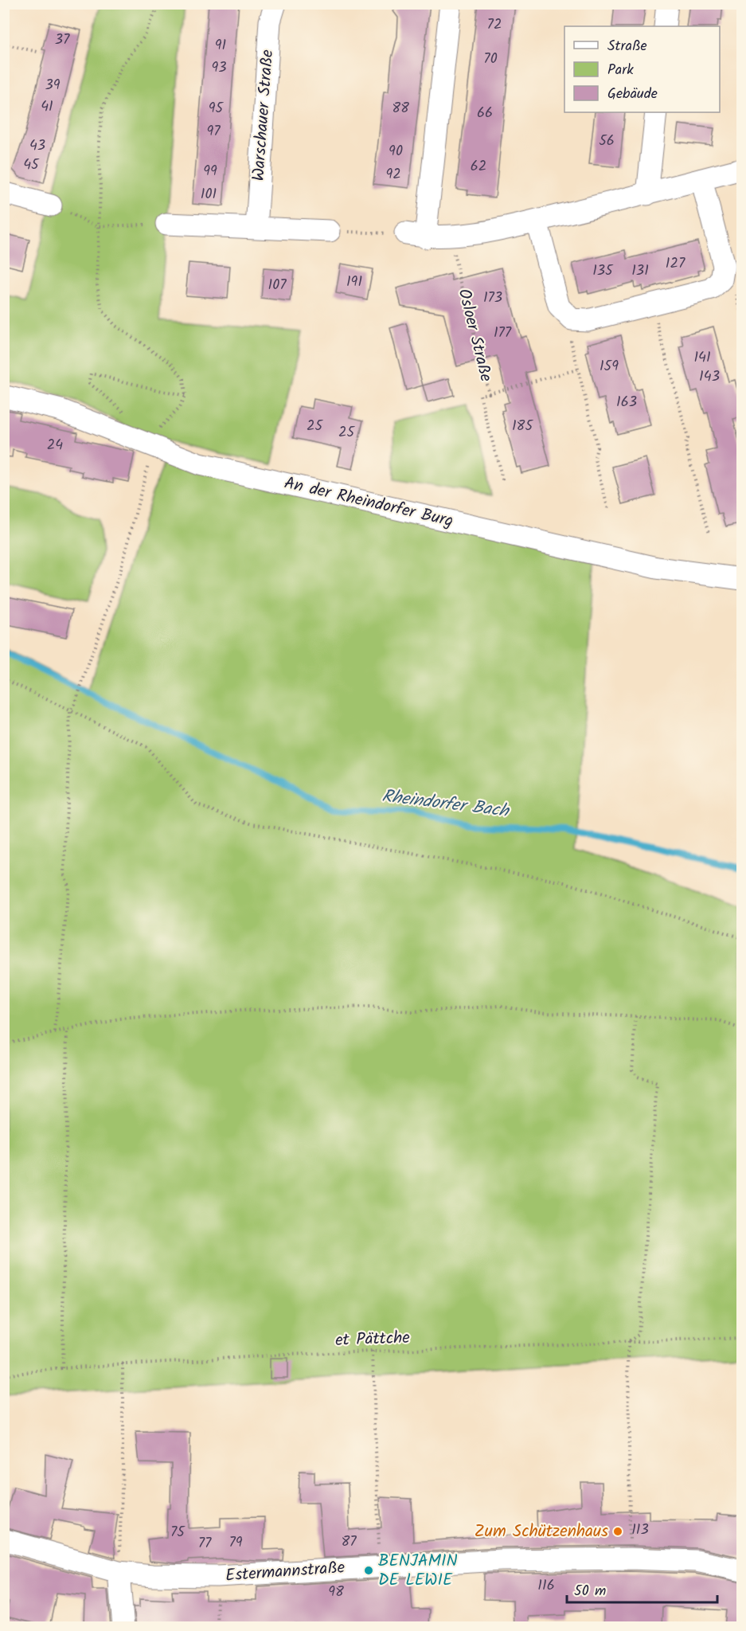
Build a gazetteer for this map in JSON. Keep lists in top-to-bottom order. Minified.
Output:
{"streets":{"street":["Warschauer Straße","An der Rheindorfer Burg","Estermannstraße"],"path":["Osloer Straße","et Pättche"]},"water":["Rheindorfer Bach"],"places":["Zum Schützenhaus","BENJAMIN DE LEWIE"],"house_numbers":["72","37","91","70","93","39","41","95","88","66","97","56","43","90","45","62","99","92","101","127","135","131","191","107","173","177","141","159","143","163","25","185","25","24","113","75","87","79","77","116","98"],"legend":["Straße","Park","Gebäude"],"scale_bar":"50 m"}
